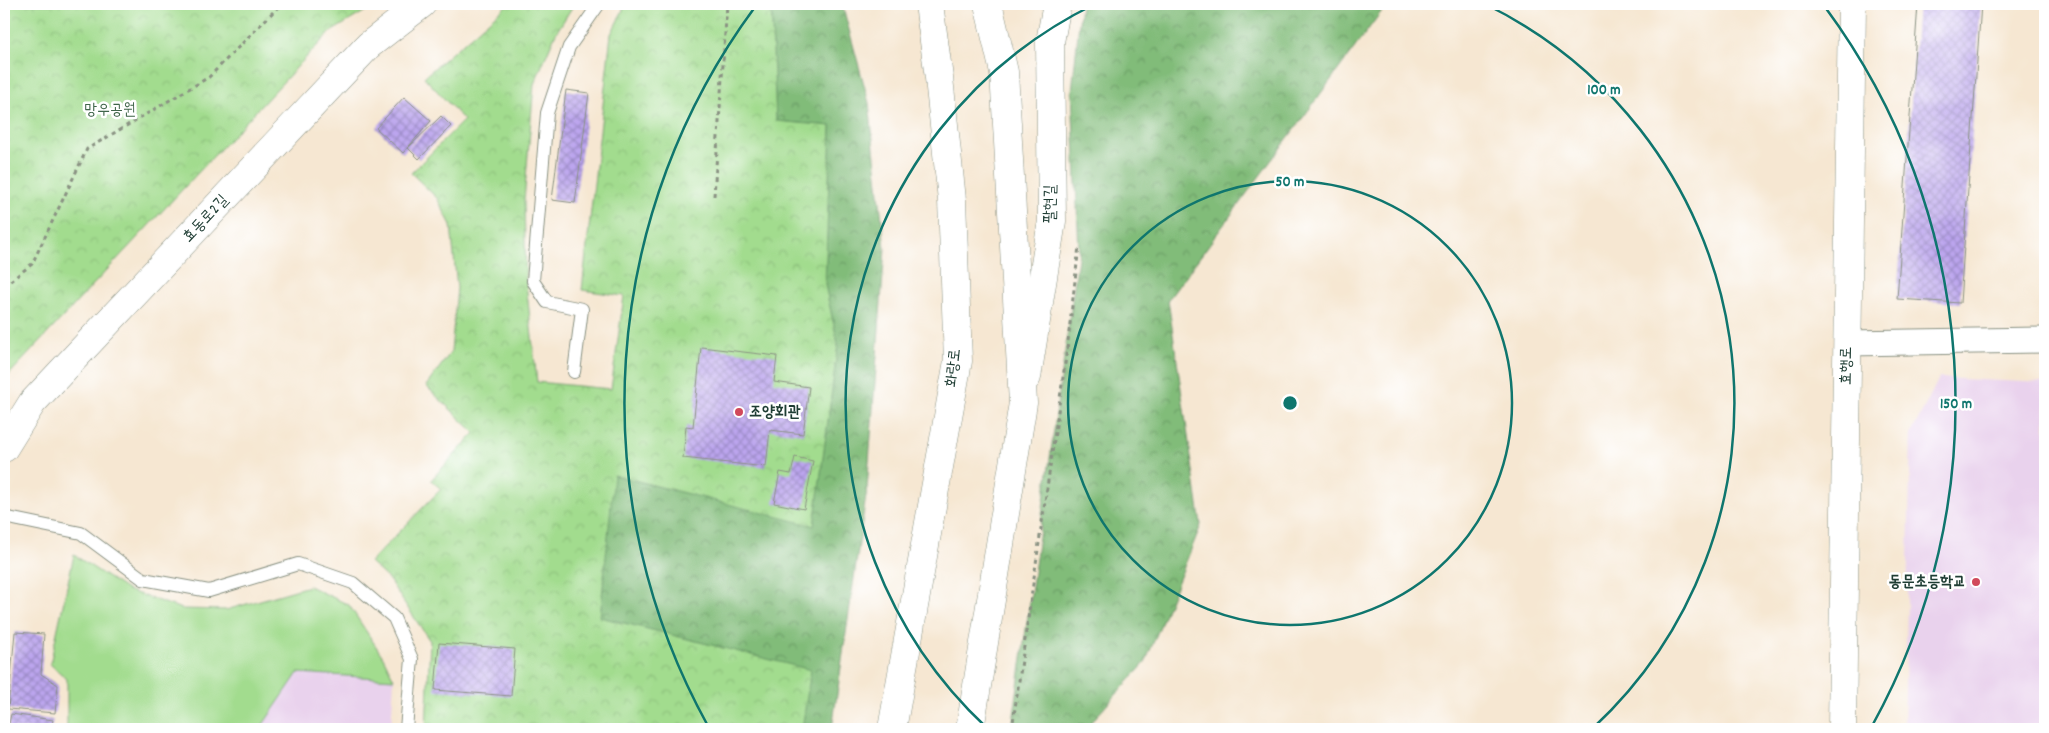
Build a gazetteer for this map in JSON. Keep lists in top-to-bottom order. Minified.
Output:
{"streets":{"main road":["팔현길","효동로2길","효행로","화랑로"]},"parks":["망우공원"],"places":["조양회관","동문초등학교"],"rings":["100 m","50 m","150 m"]}
